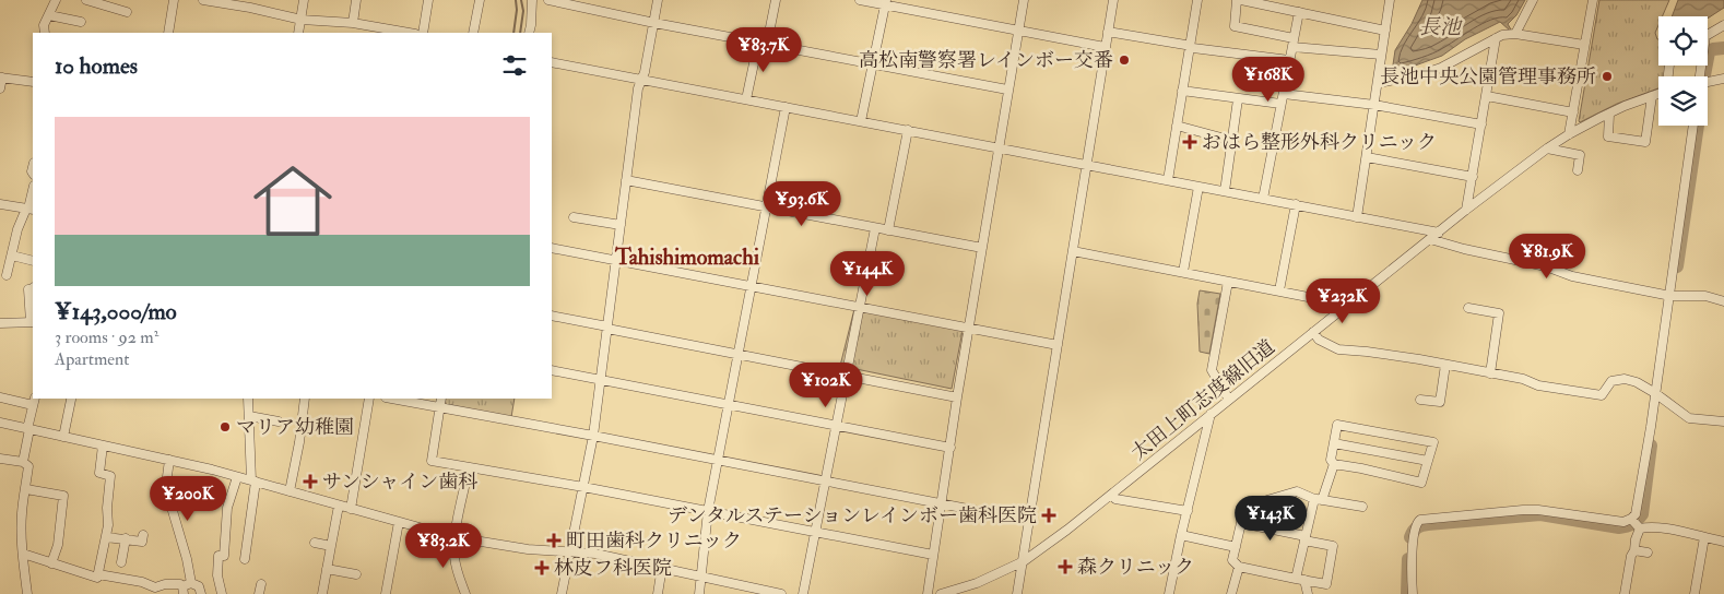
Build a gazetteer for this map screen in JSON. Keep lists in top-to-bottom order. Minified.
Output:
{"streets":{"street":["太田上町志度線旧道"]},"districts":["Tahishimomachi"],"water":["長池"],"places":{"other":["高松南警察署レインボー交番","長池中央公園管理事務所","マリア幼稚園"],"health":["おはら整形外科クリニック","サンシャイン歯科","デンタルステーションレインボー歯科医院","町田歯科クリニック","森クリニック","林皮フ科医院"]},"page":{"price":["¥83.7K","¥168K","¥93.6K","¥81.9K","¥144K","¥232K","¥102K","¥200K","¥143K","¥83.2K"],"heading":"10 homes","list":[{"name":"¥143,000/mo","note":"3 rooms · 92 m² · Apartment"}]}}
